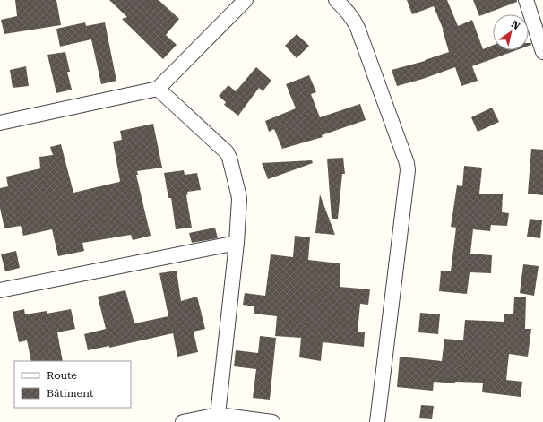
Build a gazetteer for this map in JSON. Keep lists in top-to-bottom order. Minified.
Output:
{"legend":["Route","Bâtiment"],"north":"top right"}
